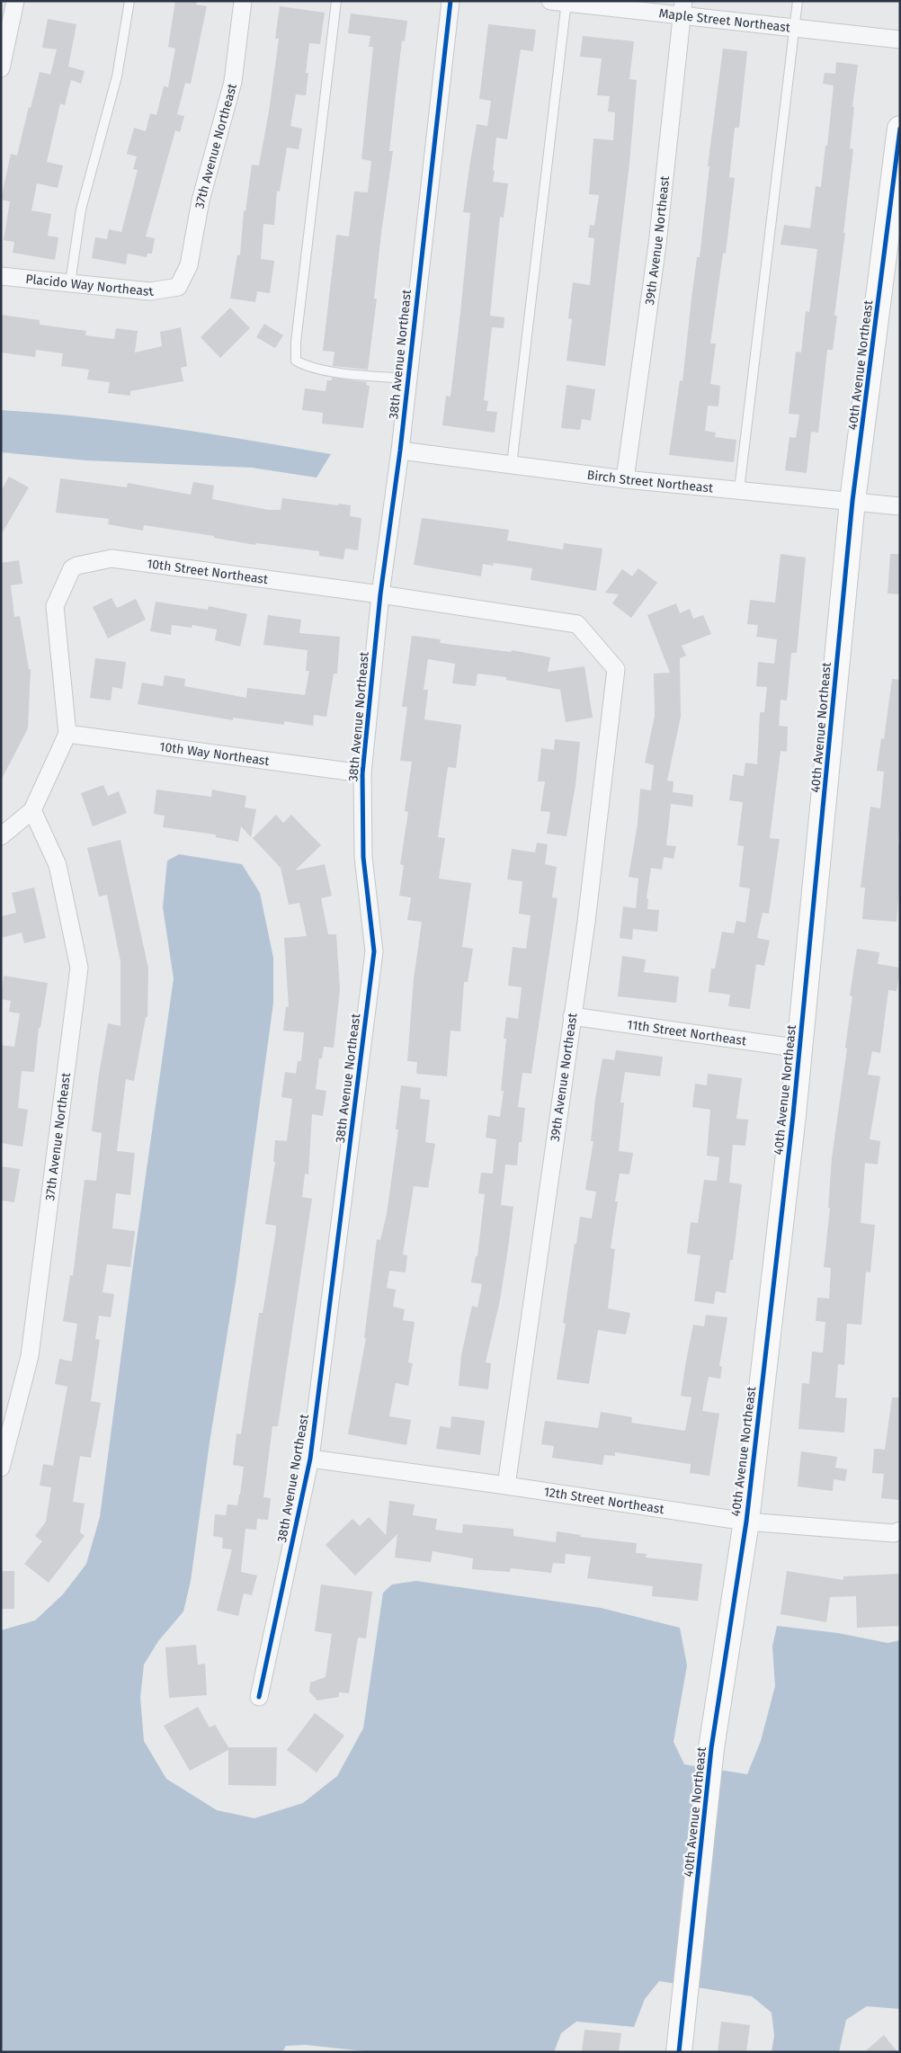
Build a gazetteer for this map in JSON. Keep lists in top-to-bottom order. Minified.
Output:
{"streets":{"street":["Maple Street Northeast","37th Avenue Northeast","39th Avenue Northeast","Placido Way Northeast","38th Avenue Northeast","40th Avenue Northeast","Birch Street Northeast","10th Street Northeast","10th Way Northeast","11th Street Northeast","12th Street Northeast"]},"crossings":[["Maple Street Northeast","39th Avenue Northeast"],["37th Avenue Northeast","Placido Way Northeast"],["39th Avenue Northeast","Birch Street Northeast"],["39th Avenue Northeast","10th Street Northeast"],["39th Avenue Northeast","11th Street Northeast"],["39th Avenue Northeast","12th Street Northeast"],["38th Avenue Northeast","Birch Street Northeast"],["38th Avenue Northeast","10th Street Northeast"],["38th Avenue Northeast","10th Way Northeast"],["38th Avenue Northeast","12th Street Northeast"],["40th Avenue Northeast","Birch Street Northeast"],["40th Avenue Northeast","11th Street Northeast"],["40th Avenue Northeast","12th Street Northeast"],["10th Street Northeast","10th Way Northeast"]]}
